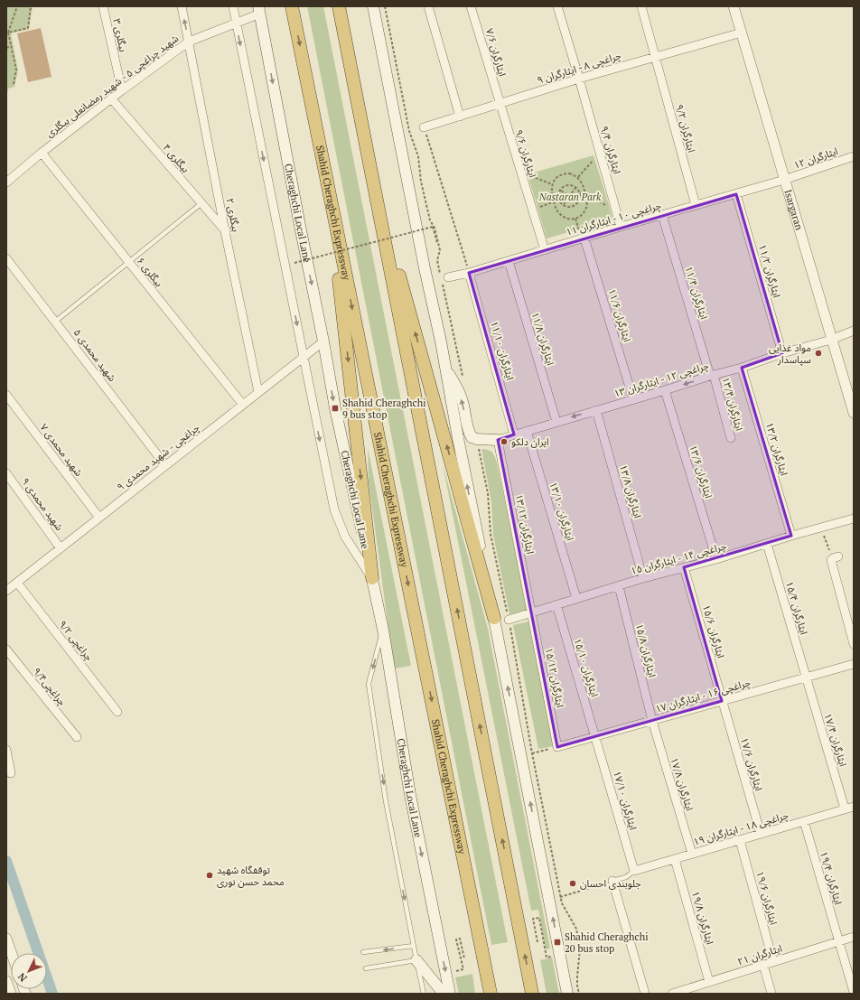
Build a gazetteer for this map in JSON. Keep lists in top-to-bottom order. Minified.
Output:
{"streets":{"highway":["Shahid Cheraghchi Expressway"],"main road":["Cheraghchi Local Lane"],"street":["بیگلری ۳","ایثارگران ۷/۶","چراغچی ۸ - ایثارگران ۹","شهید چراغچی ۵ - شهید رمضانعلی بیگلری","ایثارگران ۹/۲","ایثارگران ۹/۴","ایثارگران ۹/۶","بیگلری ۴","ایثارگران ۱۲","Isargaran","بیگلری ۲","چراغچی ۱۰ - ایثارگران ۱۱","ایثارگران ۱۱/۲","بیگلری ۶","ایثارگران ۱۱/۴","ایثارگران ۱۱/۶","ایثارگران ۱۱/۸","ایثارگران ۱۱/۱۰","شهید محمدی ۵","چراغچی ۱۲ - ایثارگران ۱۳","ایثارگران ۱۳/۴","ایثارگران ۱۳/۲","شهید محمدی ۷","۹ چراغچی - شهید محمدی","ایثارگران ۱۳/۶","ایثارگران ۱۳/۸","شهید محمدی ۹","ایثارگران ۱۳/۱۰","ایثارگران ۱۳/۱۲","چراغچی ۱۴ - ایثارگران ۱۵","ایثارگران ۱۵/۴","ایثارگران ۱۵/۶","۹/۲ چراغچی","ایثارگران ۱۵/۸","ایثارگران ۱۵/۱۰","ایثارگران ۱۵/۱۲","۹/۴چراغچی","چراغچی ۱۶ - ایثارگران ۱۷","ایثارگران ۱۷/۴","ایثارگران ۱۷/۶","ایثارگران ۱۷/۸","ایثارگران ۱۷/۱۰","چراغچی ۱۸ - ایثارگران ۱۹","ایثارگران ۱۹/۴","ایثارگران ۱۹/۶","ایثارگران ۱۹/۸","ایثارگران ۲۱"]},"crossings":[["بیگلری ۳","شهید چراغچی ۵ - شهید رمضانعلی بیگلری"],["ایثارگران ۷/۶","چراغچی ۸ - ایثارگران ۹"],["ایثارگران ۷/۶","ایثارگران ۹/۶"],["چراغچی ۸ - ایثارگران ۹","ایثارگران ۹/۲"],["چراغچی ۸ - ایثارگران ۹","ایثارگران ۹/۴"],["چراغچی ۸ - ایثارگران ۹","ایثارگران ۹/۶"],["چراغچی ۸ - ایثارگران ۹","Isargaran"],["شهید چراغچی ۵ - شهید رمضانعلی بیگلری","بیگلری ۴"],["شهید چراغچی ۵ - شهید رمضانعلی بیگلری","Cheraghchi Local Lane"],["شهید چراغچی ۵ - شهید رمضانعلی بیگلری","بیگلری ۲"],["شهید چراغچی ۵ - شهید رمضانعلی بیگلری","بیگلری ۶"],["ایثارگران ۹/۲","چراغچی ۱۰ - ایثارگران ۱۱"],["ایثارگران ۹/۴","چراغچی ۱۰ - ایثارگران ۱۱"],["ایثارگران ۹/۶","چراغچی ۱۰ - ایثارگران ۱۱"],["بیگلری ۴","بیگلری ۲"],["ایثارگران ۱۲","Isargaran"],["ایثارگران ۱۲","چراغچی ۱۰ - ایثارگران ۱۱"],["Isargaran","چراغچی ۱۰ - ایثارگران ۱۱"],["Isargaran","چراغچی ۱۲ - ایثارگران ۱۳"],["Cheraghchi Local Lane","۹ چراغچی - شهید محمدی"],["بیگلری ۲","۹ چراغچی - شهید محمدی"],["چراغچی ۱۰ - ایثارگران ۱۱","ایثارگران ۱۱/۲"],["چراغچی ۱۰ - ایثارگران ۱۱","ایثارگران ۱۱/۴"],["چراغچی ۱۰ - ایثارگران ۱۱","ایثارگران ۱۱/۶"],["چراغچی ۱۰ - ایثارگران ۱۱","ایثارگران ۱۱/۸"],["چراغچی ۱۰ - ایثارگران ۱۱","ایثارگران ۱۱/۱۰"],["ایثارگران ۱۱/۲","چراغچی ۱۲ - ایثارگران ۱۳"],["بیگلری ۶","۹ چراغچی - شهید محمدی"],["ایثارگران ۱۱/۴","چراغچی ۱۲ - ایثارگران ۱۳"],["ایثارگران ۱۱/۴","ایثارگران ۱۳/۴"],["ایثارگران ۱۱/۶","چراغچی ۱۲ - ایثارگران ۱۳"],["ایثارگران ۱۱/۸","چراغچی ۱۲ - ایثارگران ۱۳"],["ایثارگران ۱۱/۱۰","چراغچی ۱۲ - ایثارگران ۱۳"],["شهید محمدی ۵","۹ چراغچی - شهید محمدی"],["چراغچی ۱۲ - ایثارگران ۱۳","ایثارگران ۱۳/۴"],["چراغچی ۱۲ - ایثارگران ۱۳","ایثارگران ۱۳/۲"],["چراغچی ۱۲ - ایثارگران ۱۳","ایثارگران ۱۳/۶"],["چراغچی ۱۲ - ایثارگران ۱۳","ایثارگران ۱۳/۸"],["چراغچی ۱۲ - ایثارگران ۱۳","ایثارگران ۱۳/۱۰"],["چراغچی ۱۲ - ایثارگران ۱۳","ایثارگران ۱۳/۱۲"],["ایثارگران ۱۳/۲","چراغچی ۱۴ - ایثارگران ۱۵"],["شهید محمدی ۷","۹ چراغچی - شهید محمدی"],["۹ چراغچی - شهید محمدی","شهید محمدی ۹"],["۹ چراغچی - شهید محمدی","۹/۲ چراغچی"],["ایثارگران ۱۳/۶","چراغچی ۱۴ - ایثارگران ۱۵"],["ایثارگران ۱۳/۸","چراغچی ۱۴ - ایثارگران ۱۵"],["ایثارگران ۱۳/۱۰","چراغچی ۱۴ - ایثارگران ۱۵"],["ایثارگران ۱۳/۱۲","چراغچی ۱۴ - ایثارگران ۱۵"],["ایثارگران ۱۳/۱۲","ایثارگران ۱۵/۱۲"],["چراغچی ۱۴ - ایثارگران ۱۵","ایثارگران ۱۵/۴"],["چراغچی ۱۴ - ایثارگران ۱۵","ایثارگران ۱۵/۶"],["چراغچی ۱۴ - ایثارگران ۱۵","ایثارگران ۱۵/۸"],["چراغچی ۱۴ - ایثارگران ۱۵","ایثارگران ۱۵/۱۰"],["چراغچی ۱۴ - ایثارگران ۱۵","ایثارگران ۱۵/۱۲"],["ایثارگران ۱۵/۴","چراغچی ۱۶ - ایثارگران ۱۷"],["ایثارگران ۱۵/۴","ایثارگران ۱۷/۴"],["ایثارگران ۱۵/۶","چراغچی ۱۶ - ایثارگران ۱۷"],["ایثارگران ۱۵/۶","ایثارگران ۱۷/۶"],["ایثارگران ۱۵/۸","چراغچی ۱۶ - ایثارگران ۱۷"],["ایثارگران ۱۵/۸","ایثارگران ۱۷/۸"],["ایثارگران ۱۵/۱۰","چراغچی ۱۶ - ایثارگران ۱۷"],["ایثارگران ۱۵/۱۰","ایثارگران ۱۷/۱۰"],["ایثارگران ۱۵/۱۲","چراغچی ۱۶ - ایثارگران ۱۷"],["چراغچی ۱۶ - ایثارگران ۱۷","ایثارگران ۱۷/۴"],["چراغچی ۱۶ - ایثارگران ۱۷","ایثارگران ۱۷/۶"],["چراغچی ۱۶ - ایثارگران ۱۷","ایثارگران ۱۷/۸"],["چراغچی ۱۶ - ایثارگران ۱۷","ایثارگران ۱۷/۱۰"],["ایثارگران ۱۷/۴","چراغچی ۱۸ - ایثارگران ۱۹"],["ایثارگران ۱۷/۶","چراغچی ۱۸ - ایثارگران ۱۹"],["ایثارگران ۱۷/۸","چراغچی ۱۸ - ایثارگران ۱۹"],["ایثارگران ۱۷/۱۰","چراغچی ۱۸ - ایثارگران ۱۹"],["چراغچی ۱۸ - ایثارگران ۱۹","ایثارگران ۱۹/۴"],["چراغچی ۱۸ - ایثارگران ۱۹","ایثارگران ۱۹/۶"],["چراغچی ۱۸ - ایثارگران ۱۹","ایثارگران ۱۹/۸"],["ایثارگران ۱۹/۴","ایثارگران ۲۱"],["ایثارگران ۱۹/۶","ایثارگران ۲۱"],["ایثارگران ۱۹/۸","ایثارگران ۲۱"]],"one_way":["Cheraghchi Local Lane"],"parks":["Nastaran Park"],"places":{"other":["مواد غذایی سپاسدار","ایران دلکو","توقفگاه شهید محمد حسن نوری","جلوبندی احسان"],"transit":["Shahid Cheraghchi 9 bus stop","Shahid Cheraghchi 20 bus stop"]},"north":"bottom left"}
